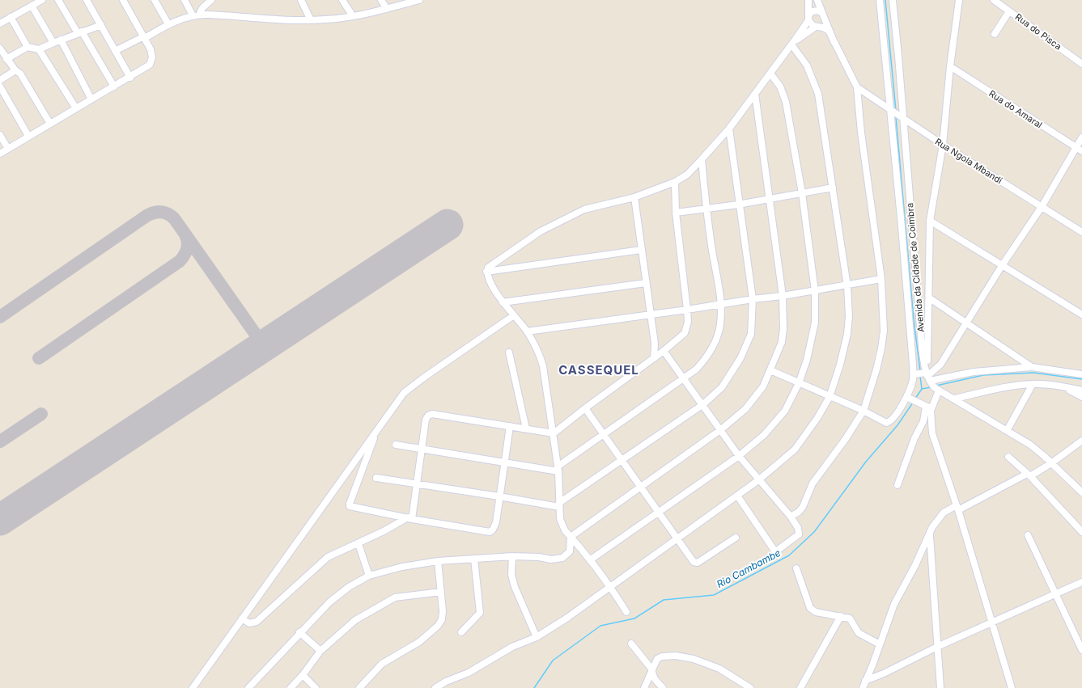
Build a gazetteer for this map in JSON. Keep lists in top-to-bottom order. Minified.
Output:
{"streets":{"street":["Rua do Pisca","Rua do Amaral","Rua Ngola Mbandi","Avenida da Cidade de Coimbra"]},"crossings":[["Rua Ngola Mbandi","Avenida da Cidade de Coimbra"]],"districts":["CASSEQUEL"],"water":["Rio Cambambe"]}
